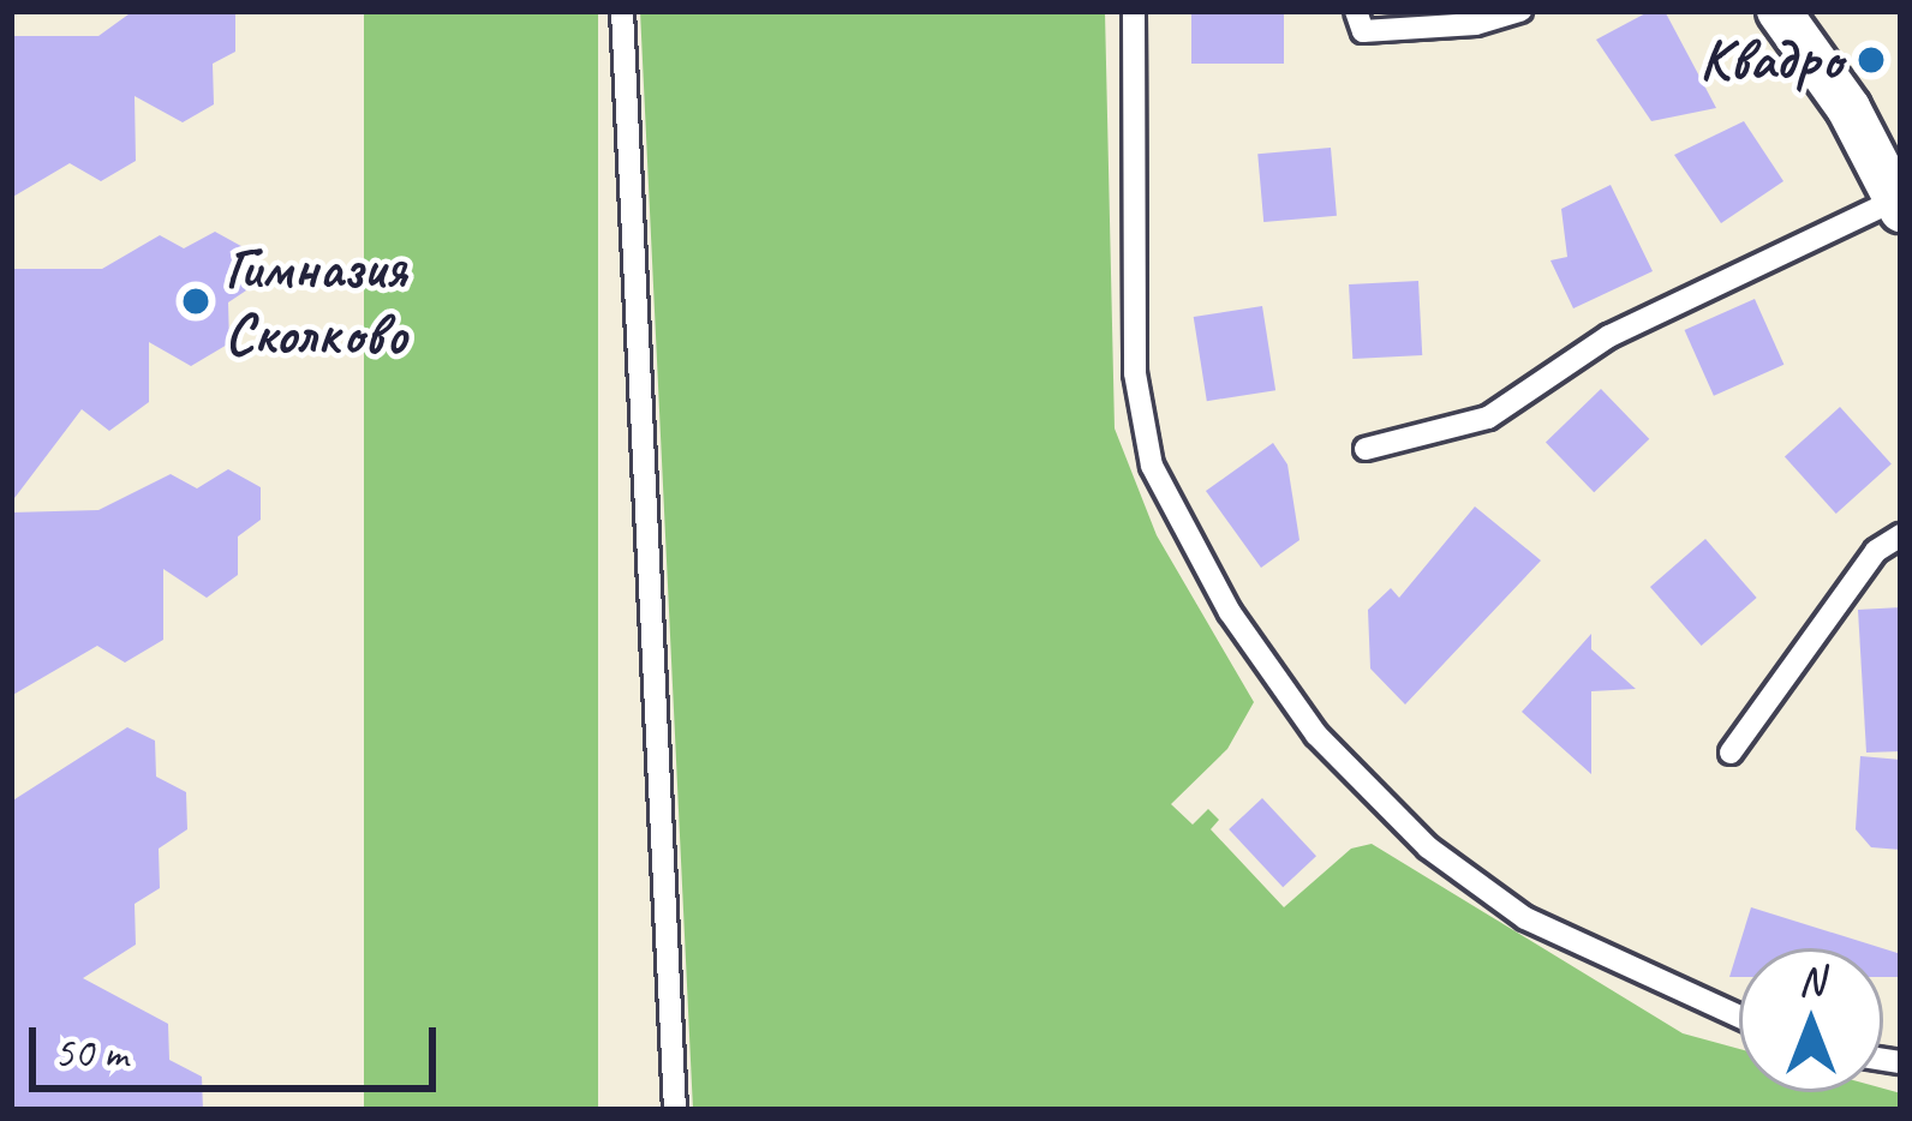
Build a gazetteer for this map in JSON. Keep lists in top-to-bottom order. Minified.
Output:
{"places":["Квадро","Гимназия Сколково"],"scale_bar":"50 m","north":"top"}
